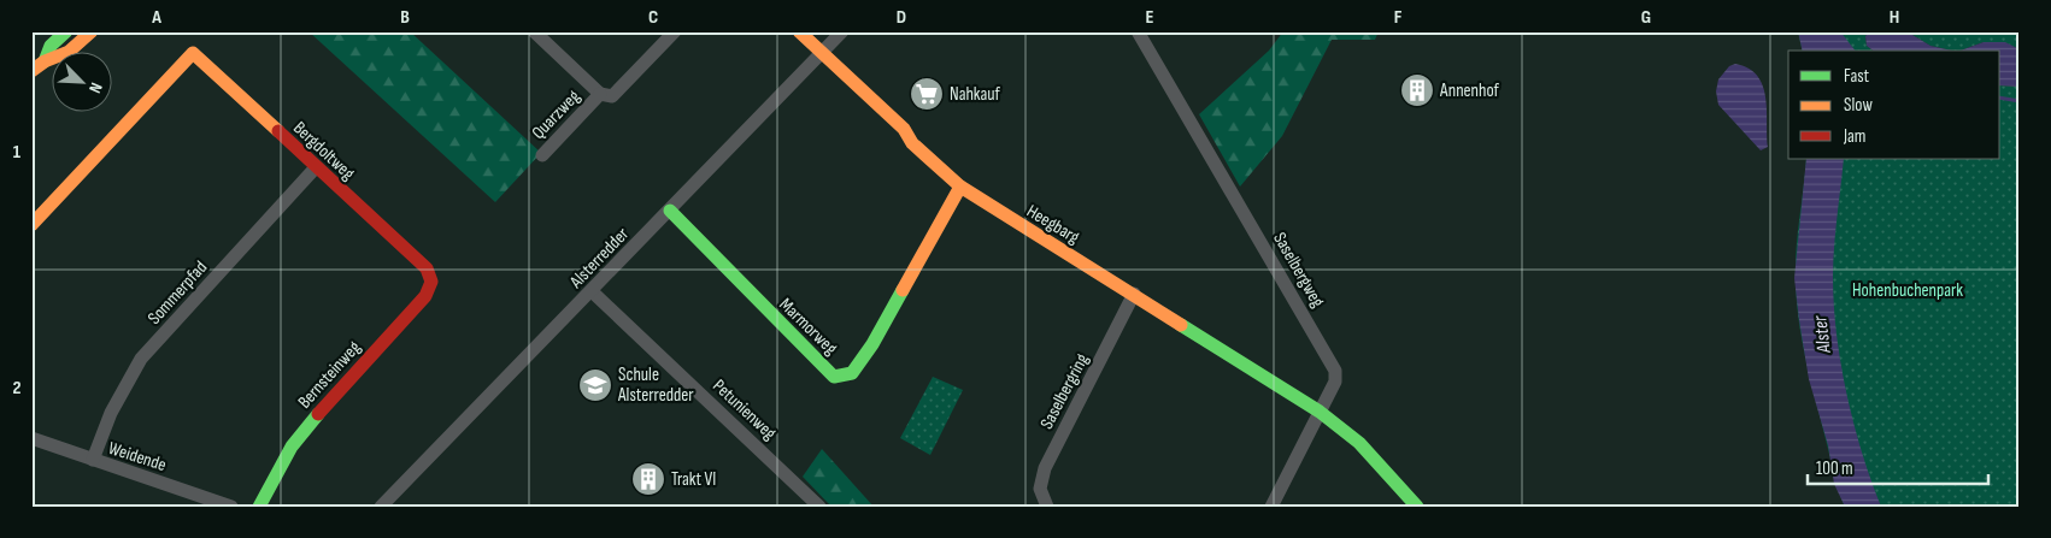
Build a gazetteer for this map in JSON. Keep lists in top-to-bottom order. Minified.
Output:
{"streets":{"street":["Quarzweg","Bergdoltweg","Heegbarg","Alsterredder","Saselbergweg","Sommerpfad","Marmorweg","Bernsteinweg","Saselbergring","Petunienweg","Weidende"]},"crossings":[["Bergdoltweg","Sommerpfad"],["Bergdoltweg","Bernsteinweg"],["Heegbarg","Alsterredder"],["Heegbarg","Saselbergweg"],["Heegbarg","Marmorweg"],["Heegbarg","Saselbergring"],["Alsterredder","Marmorweg"],["Alsterredder","Petunienweg"],["Sommerpfad","Weidende"]],"water":["Alster"],"parks":["Hohenbuchenpark"],"places":{"building":["Annenhof","Trakt VI"],"supermarket":["Nahkauf"],"school or university":["Schule Alsterredder"]},"legend":["Fast","Slow","Jam"],"scale_bar":"100 m","north":"bottom right","grid":{"columns":["A","B","C","D","E","F","G","H"],"rows":["1","2"]}}
